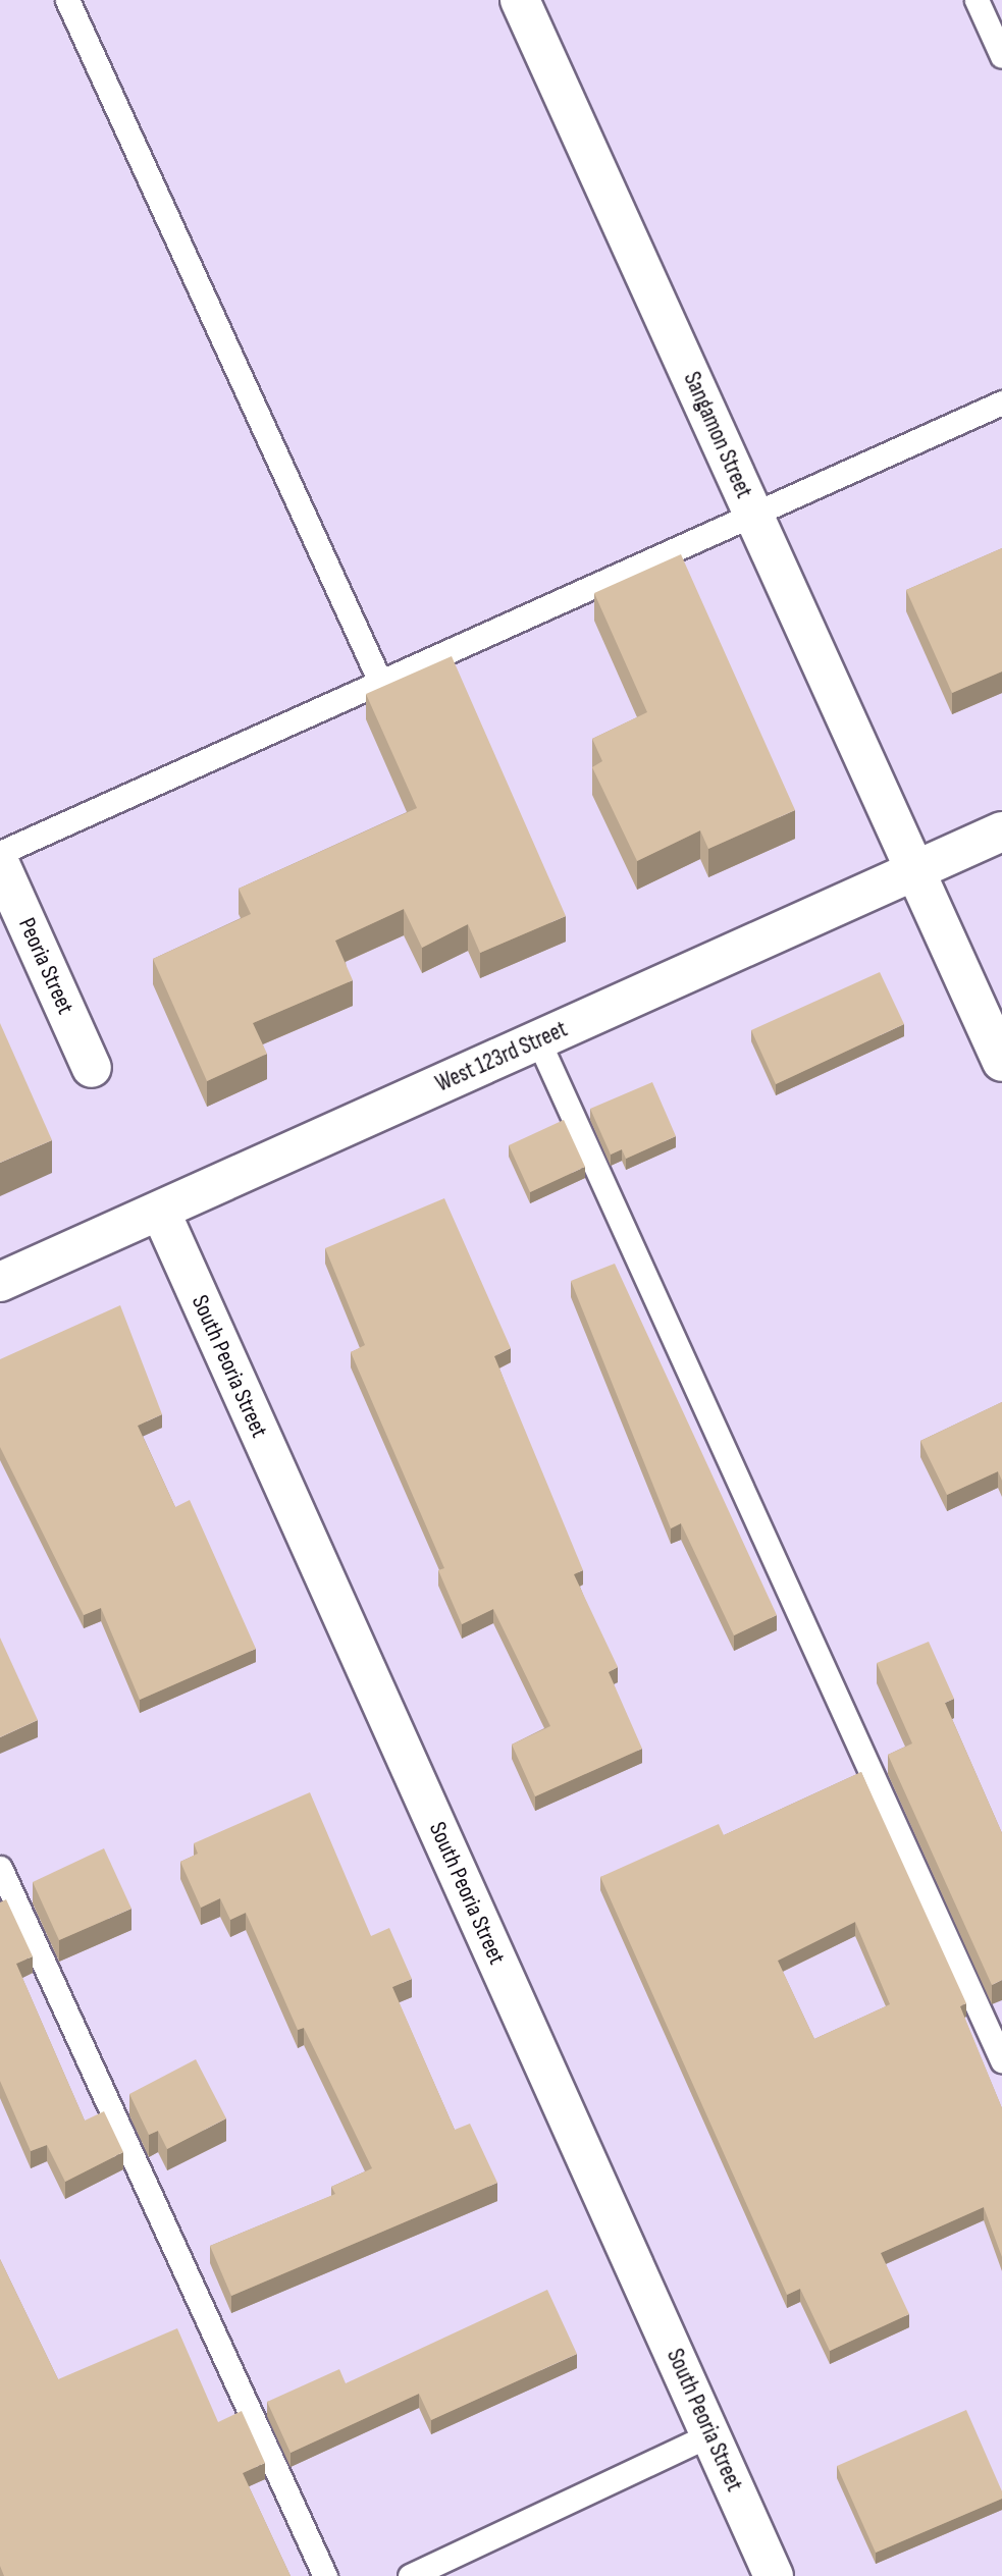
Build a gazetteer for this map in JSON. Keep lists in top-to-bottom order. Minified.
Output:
{"streets":{"street":["Sangamon Street","Peoria Street","West 123rd Street","South Peoria Street"]},"crossings":[["Sangamon Street","West 123rd Street"],["West 123rd Street","South Peoria Street"]]}
